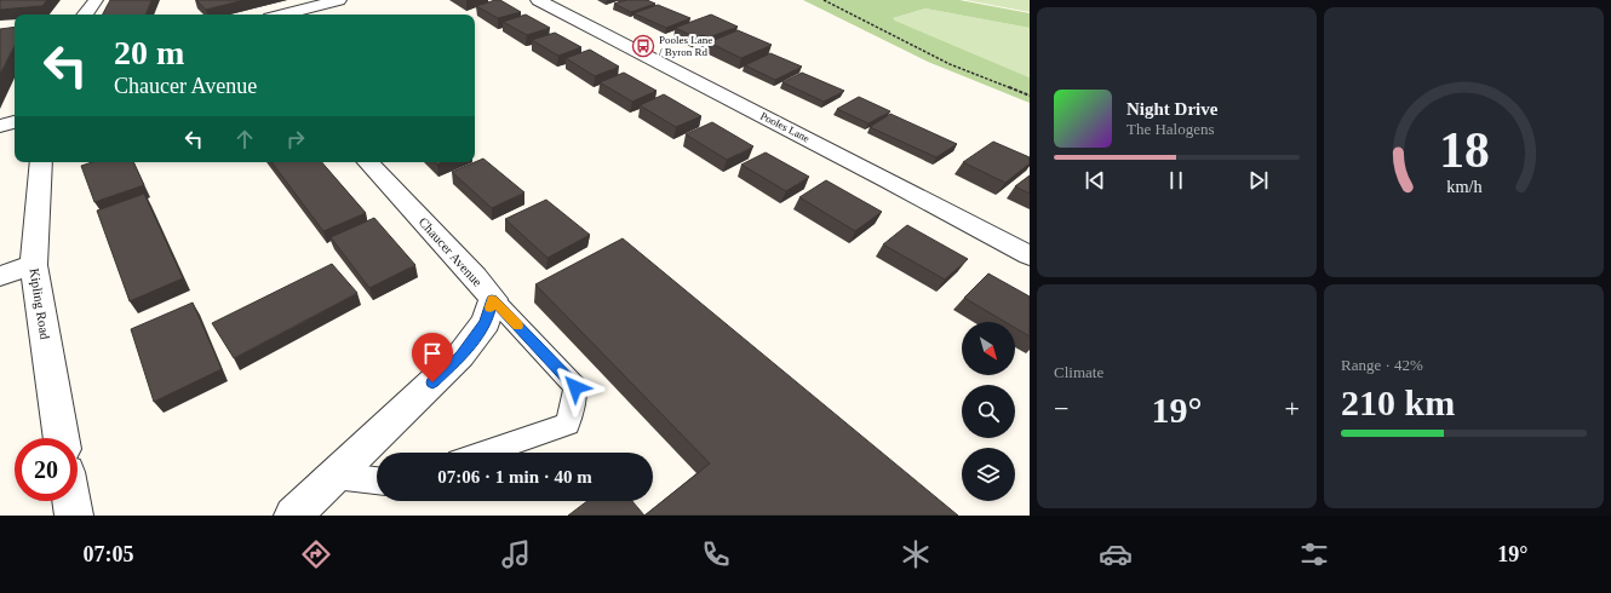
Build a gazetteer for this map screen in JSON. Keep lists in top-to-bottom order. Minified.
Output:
{"streets":{"street":["Pooles Lane","Chaucer Avenue","Kipling Road"]},"places":{"bus stop":["Pooles Lane / Byron Rd"]},"north":"bottom right","page":{"turn":["20 m","Chaucer Avenue"],"song":["Night Drive","The Halogens"],"tile":["Climate",["Range · 42%","210 km"]],"heat":["−","19°","+"],"limit":"20","trip":"07:06 · 1 min · 40 m","tabs":["07:05","19°"],"gauge":["18","km/h"]}}
